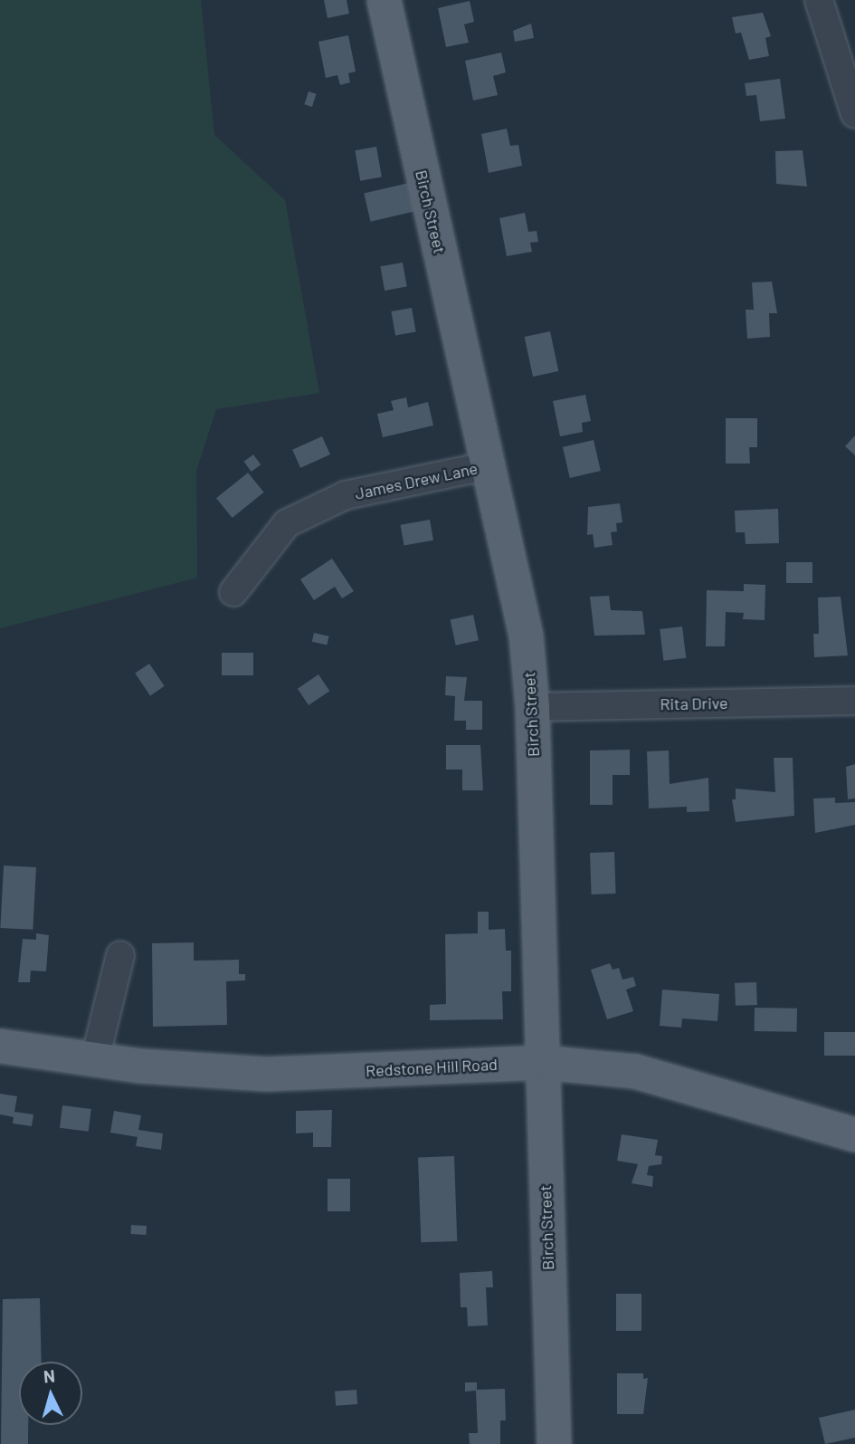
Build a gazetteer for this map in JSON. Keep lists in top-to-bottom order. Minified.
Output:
{"streets":{"main road":["Birch Street","Redstone Hill Road"],"street":["James Drew Lane","Rita Drive"]},"crossings":[["Birch Street","James Drew Lane"],["Birch Street","Rita Drive"],["Birch Street","Redstone Hill Road"]],"north":"top"}
